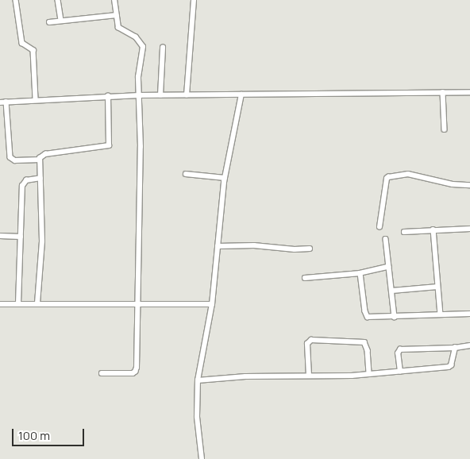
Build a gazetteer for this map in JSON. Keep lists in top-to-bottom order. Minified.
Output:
{"scale_bar":"100 m"}
